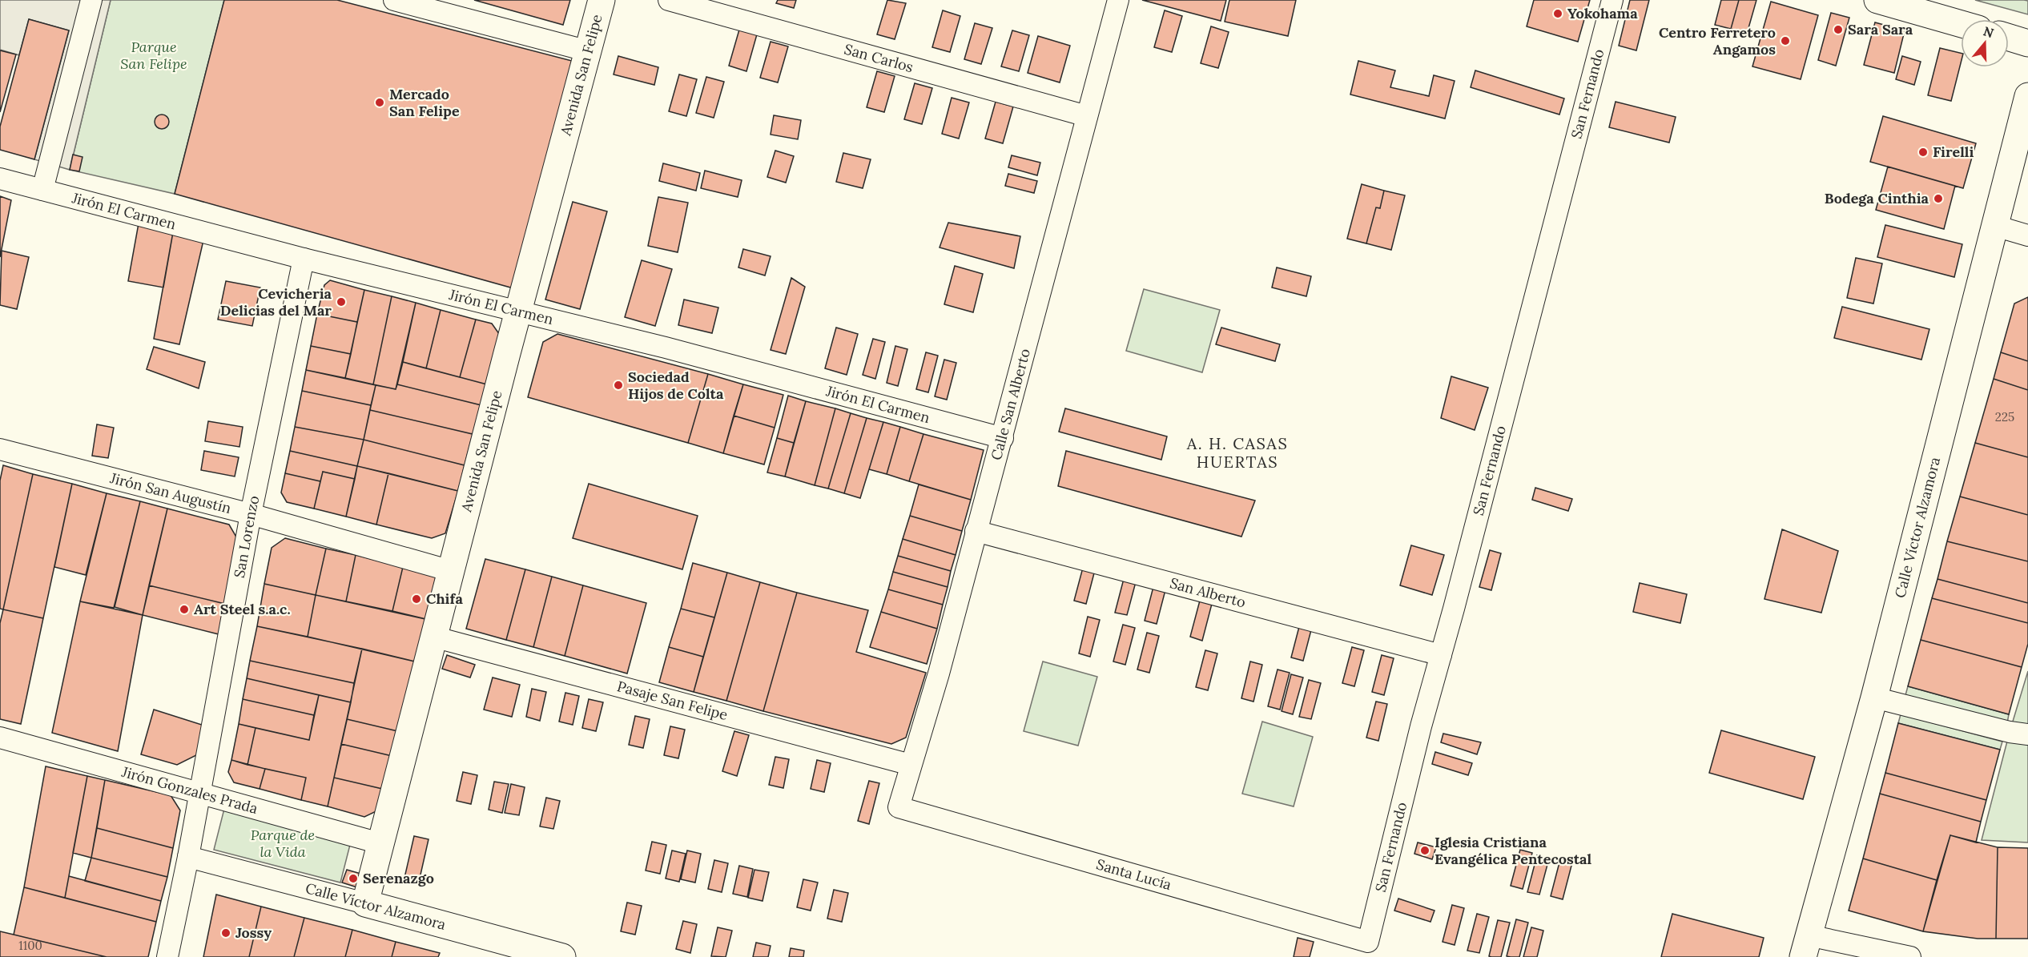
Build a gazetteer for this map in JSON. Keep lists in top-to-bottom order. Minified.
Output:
{"streets":{"street":["San Carlos","Avenida San Felipe","San Fernando","Jirón El Carmen","Calle San Alberto","Jirón San Augustín","Calle Víctor Alzamora","San Lorenzo","San Alberto","Pasaje San Felipe","Jirón Gonzales Prada","Santa Lucía"]},"crossings":[["San Carlos","Calle San Alberto"],["Avenida San Felipe","Jirón El Carmen"],["Avenida San Felipe","Jirón San Augustín"],["Avenida San Felipe","Calle Víctor Alzamora"],["Avenida San Felipe","Pasaje San Felipe"],["Avenida San Felipe","Jirón Gonzales Prada"],["San Fernando","San Alberto"],["San Fernando","Santa Lucía"],["Jirón El Carmen","Calle San Alberto"],["Jirón El Carmen","San Lorenzo"],["Calle San Alberto","San Alberto"],["Calle San Alberto","Pasaje San Felipe"],["Calle San Alberto","Santa Lucía"],["Jirón San Augustín","San Lorenzo"],["Calle Víctor Alzamora","San Lorenzo"],["San Lorenzo","Jirón Gonzales Prada"]],"districts":["A. H. CASAS HUERTAS"],"parks":["Parque San Felipe","Parque de la Vida"],"places":["Yokohama","Sara Sara","Centro Ferretero Angamos","Mercado San Felipe","Firelli","Bodega Cinthia","Cevicheria Delicias del Mar","Sociedad Hijos de Colta","Chifa","Art Steel s.a.c.","Iglesia Cristiana Evangélica Pentecostal","Serenazgo","Jossy"],"house_numbers":["225","1100"],"north":"top"}
